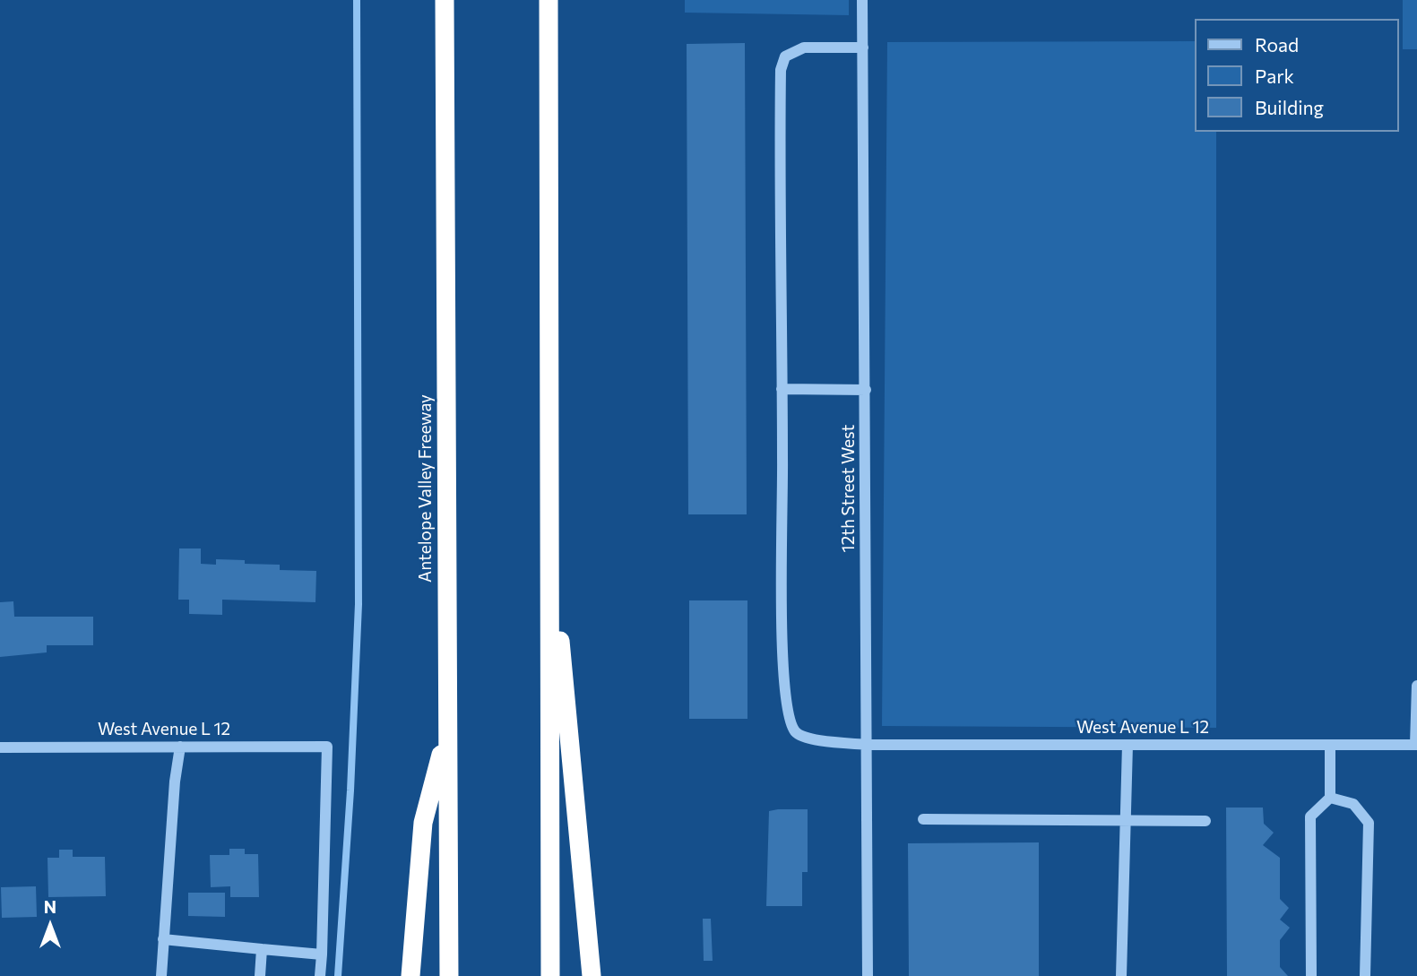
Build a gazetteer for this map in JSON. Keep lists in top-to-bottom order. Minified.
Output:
{"streets":{"highway":["Antelope Valley Freeway"],"street":["12th Street West","West Avenue L 12"]},"crossings":[["12th Street West","West Avenue L 12"]],"legend":["Road","Park","Building"],"north":"top"}
